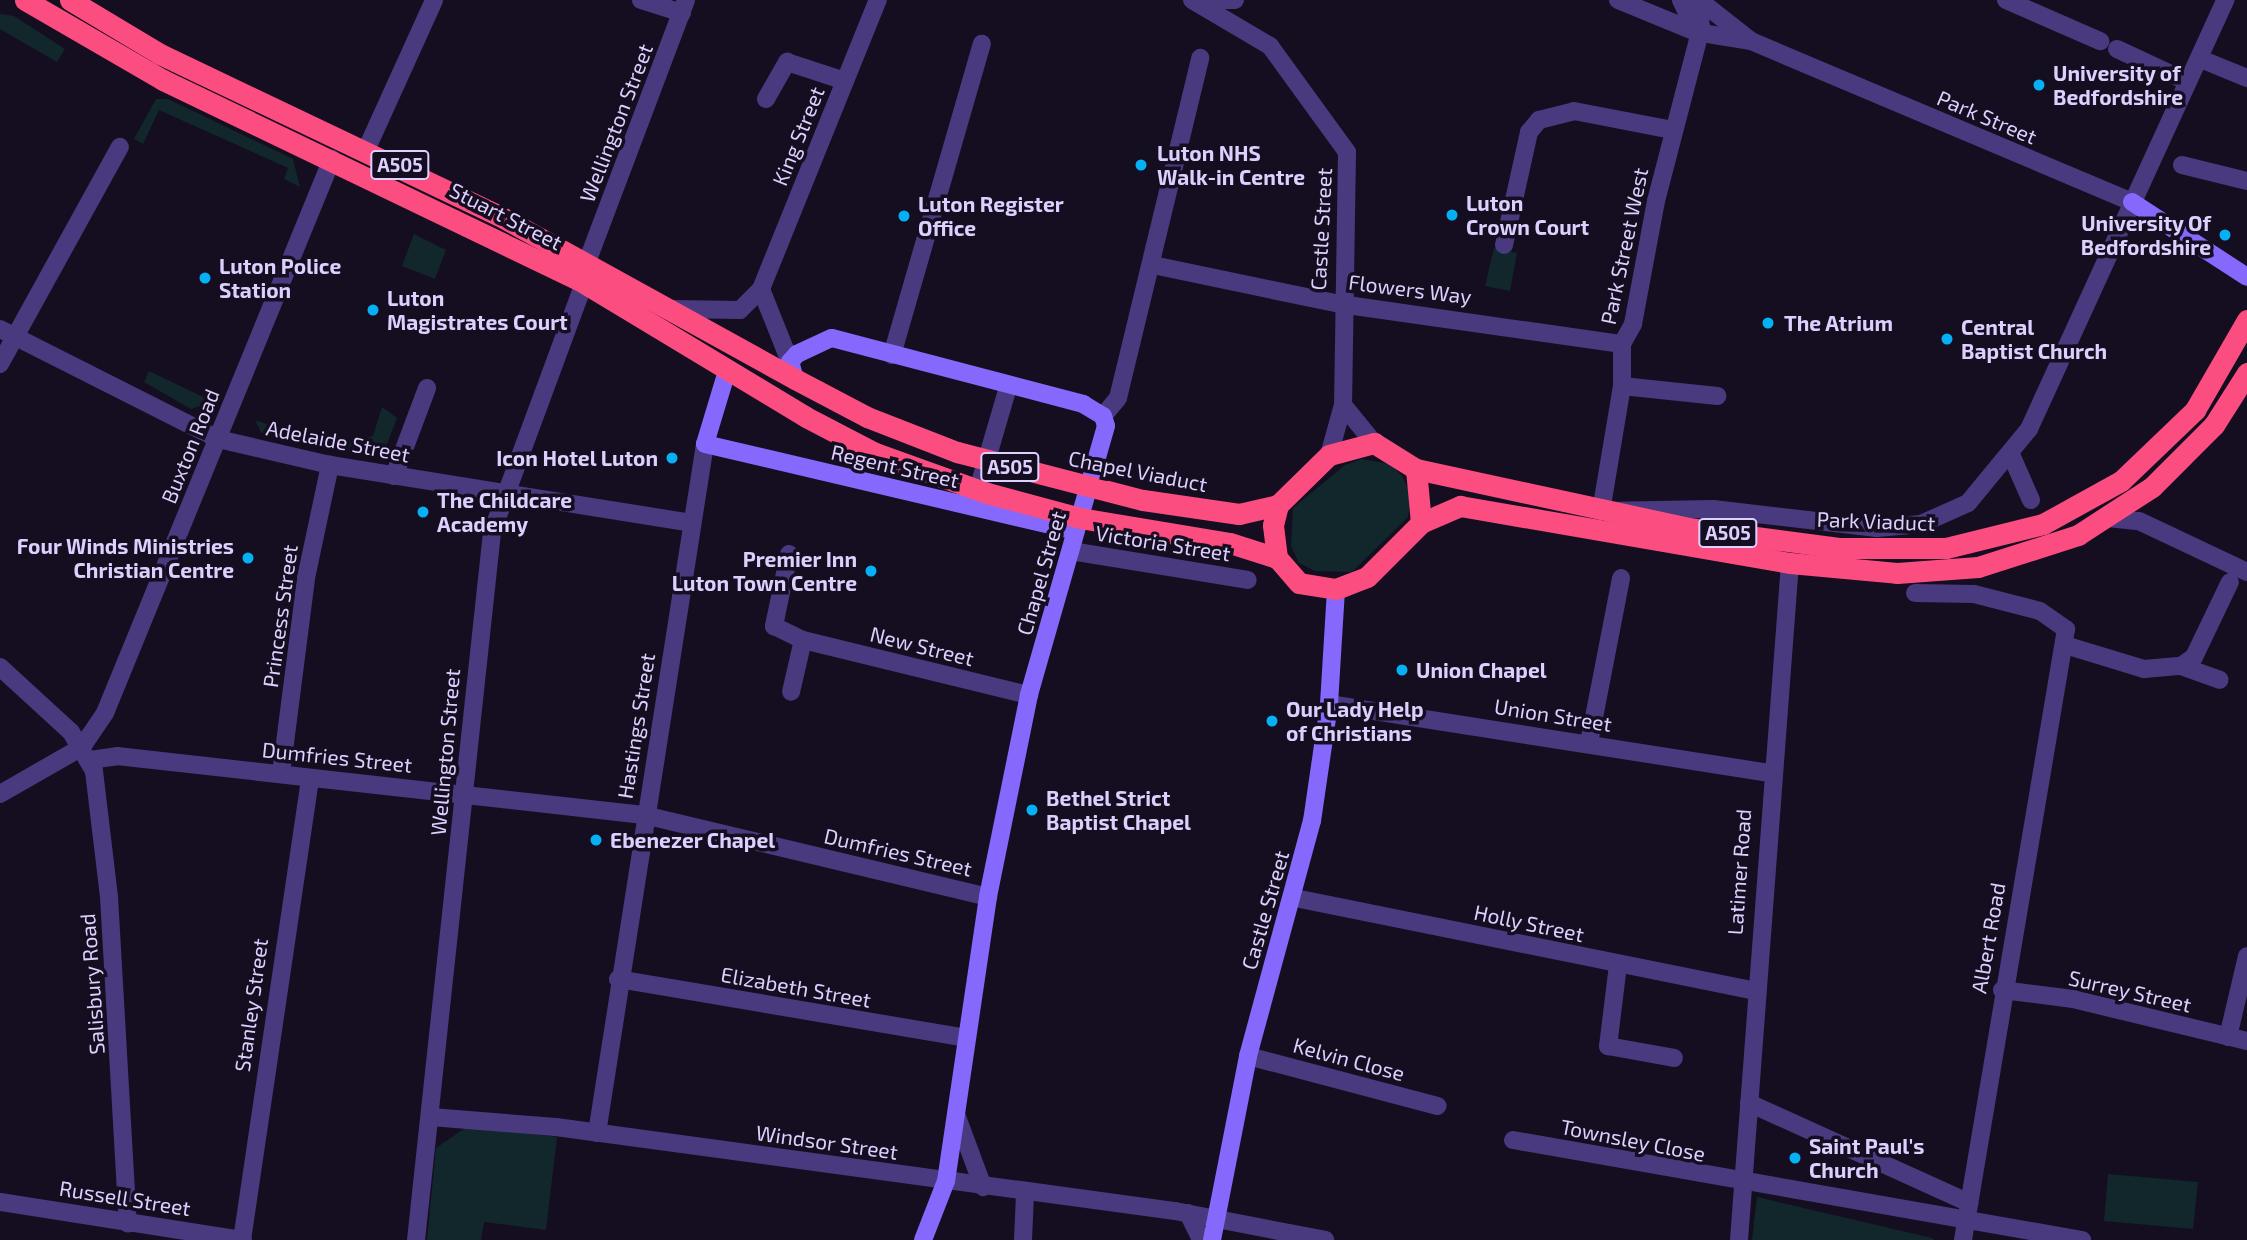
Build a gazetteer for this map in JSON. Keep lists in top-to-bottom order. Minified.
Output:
{"streets":{"highway":["A505","Stuart Street","Chapel Viaduct","Park Viaduct"],"main road":["Park Street","Castle Street","Regent Street","Chapel Street","Hastings Street"],"street":["Wellington Street","King Street","Park Street West","Flowers Way","Adelaide Street","Buxton Road","Victoria Street","Princess Street","New Street","Union Street","Dumfries Street","Latimer Road","Holly Street","Albert Road","Salisbury Road","Elizabeth Street","Surrey Street","Stanley Street","Kelvin Close","Townsley Close","Windsor Street","Russell Street"]},"crossings":[["Park Street","Park Street West"],["Wellington Street","Stuart Street"],["Wellington Street","Adelaide Street"],["Wellington Street","Dumfries Street"],["Wellington Street","Windsor Street"],["A505","Stuart Street"],["A505","Castle Street"],["A505","Chapel Viaduct"],["A505","Park Viaduct"],["A505","Latimer Road"],["Stuart Street","Castle Street"],["Stuart Street","Buxton Road"],["Stuart Street","Chapel Viaduct"],["Stuart Street","Park Viaduct"],["Stuart Street","Hastings Street"],["Castle Street","Flowers Way"],["Castle Street","Chapel Viaduct"],["Castle Street","Park Viaduct"],["Castle Street","Union Street"],["Castle Street","Holly Street"],["Castle Street","Kelvin Close"],["Castle Street","Windsor Street"],["Park Street West","Flowers Way"],["Park Street West","Park Viaduct"],["Flowers Way","Chapel Street"],["Adelaide Street","Buxton Road"],["Adelaide Street","Princess Street"],["Adelaide Street","Hastings Street"],["Buxton Road","Dumfries Street"],["Buxton Road","Salisbury Road"],["Regent Street","Chapel Street"],["Regent Street","Hastings Street"],["Chapel Viaduct","Park Viaduct"],["Victoria Street","Chapel Street"],["Chapel Street","New Street"],["Chapel Street","Dumfries Street"],["Chapel Street","Elizabeth Street"],["Chapel Street","Windsor Street"],["Princess Street","Dumfries Street"],["Union Street","Latimer Road"],["Hastings Street","Dumfries Street"],["Hastings Street","Elizabeth Street"],["Hastings Street","Windsor Street"],["Dumfries Street","Salisbury Road"],["Dumfries Street","Stanley Street"],["Latimer Road","Holly Street"],["Latimer Road","Townsley Close"],["Albert Road","Surrey Street"],["Albert Road","Townsley Close"],["Salisbury Road","Russell Street"],["Stanley Street","Russell Street"]],"places":["University of Bedfordshire","Luton NHS Walk-in Centre","Luton Crown Court","Luton Register Office","University Of Bedfordshire","Luton Police Station","Luton Magistrates Court","The Atrium","Central Baptist Church","Icon Hotel Luton","The Childcare Academy","Four Winds Ministries Christian Centre","Premier Inn Luton Town Centre","Union Chapel","Our Lady Help of Christians","Bethel Strict Baptist Chapel","Ebenezer Chapel","Saint Paul's Church"]}
